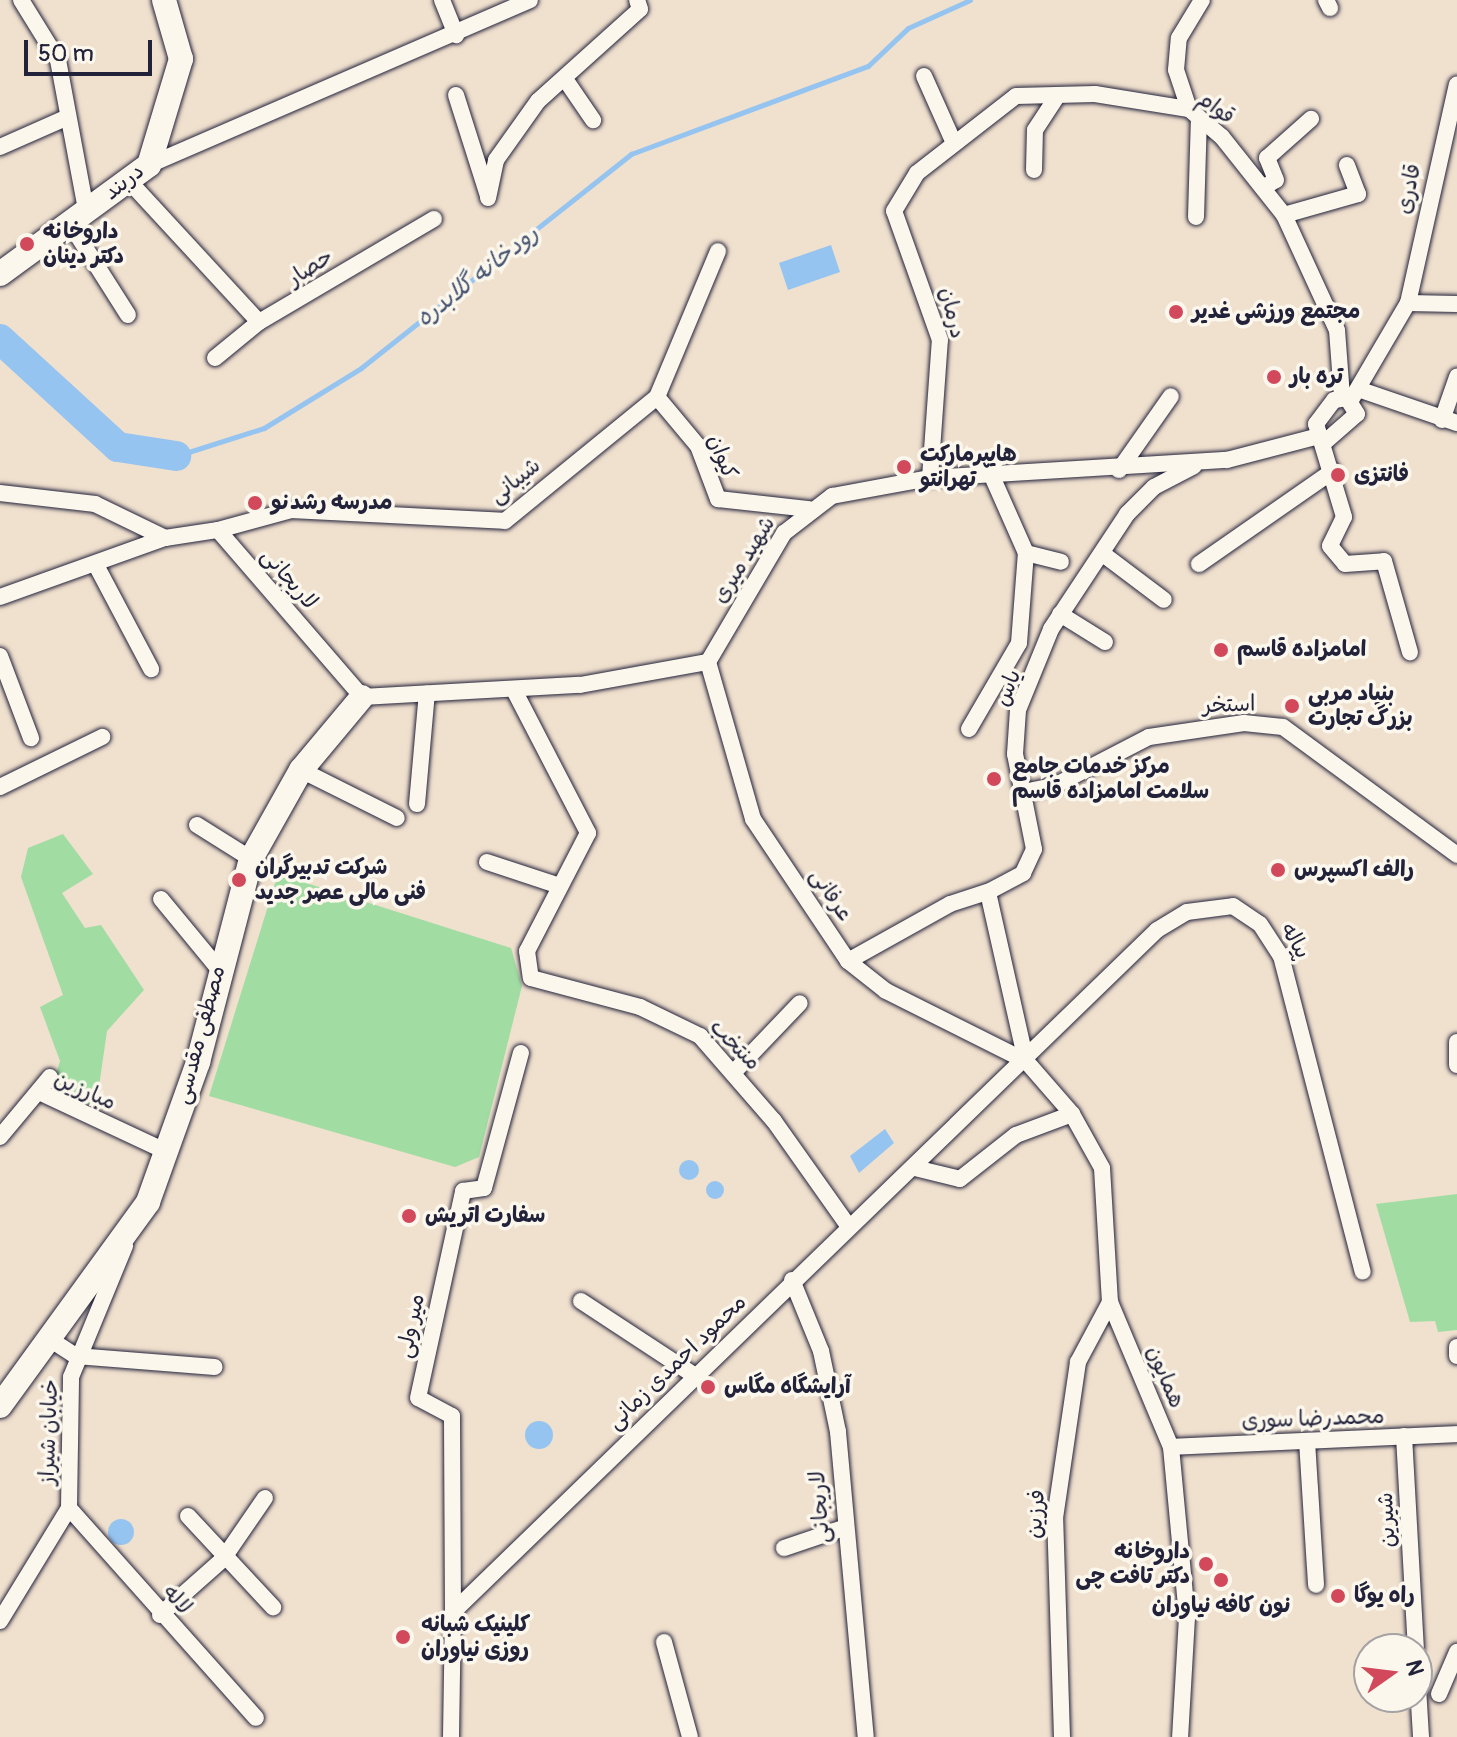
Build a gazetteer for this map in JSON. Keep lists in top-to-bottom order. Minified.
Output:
{"streets":{"main road":["دربند","مصطفی مقدسی"],"street":["قوام","قادری","حصار","درمان","کیوان","شیبانی","شهید میری","لاریجانی","یاس","استخر","عرفانی","پیاله","منتخب","مبارزین","میر ولی","محمود احمدی زمانی","همایون","محمدرضا سوری","خیابان شیراز","فرزین","شیرین","لاله"]},"crossings":[["قوام","قادری"],["قوام","درمان"],["درمان","شهید میری"],["کیوان","شیبانی"],["کیوان","شهید میری"],["شیبانی","لاریجانی"],["شهید میری","یاس"],["شهید میری","عرفانی"],["لاریجانی","مصطفی مقدسی"],["لاریجانی","محمود احمدی زمانی"],["یاس","استخر"],["یاس","عرفانی"],["عرفانی","پیاله"],["عرفانی","محمود احمدی زمانی"],["عرفانی","همایون"],["پیاله","محمود احمدی زمانی"],["پیاله","همایون"],["مصطفی مقدسی","مبارزین"],["مصطفی مقدسی","خیابان شیراز"],["منتخب","محمود احمدی زمانی"],["میر ولی","محمود احمدی زمانی"],["محمود احمدی زمانی","همایون"],["همایون","محمدرضا سوری"],["همایون","فرزین"],["محمدرضا سوری","شیرین"],["خیابان شیراز","لاله"]],"water":["رودخانه گلابدره"],"places":["داروخانه دکتر دینان","مجتمع ورزشی غدیر","تره بار","هایپرمارکت تهرانتو","فانتزی","مدرسه رشدنو","امامزاده قاسم","بنیاد مربی بزرگ تجارت","مرکز خدمات جامع سلامت امامزاده قاسم","رالف اکسپرس","شرکت تدبیرگران فنی مالی عصر جدید","سفارت اتریش","آرایشگاه مگاس","داروخانه دکتر تافت چی","نون کافه نیاوران","راه یوگا","کلینیک شبانه روزی نیاوران"],"scale_bar":"50 m","north":"right"}
